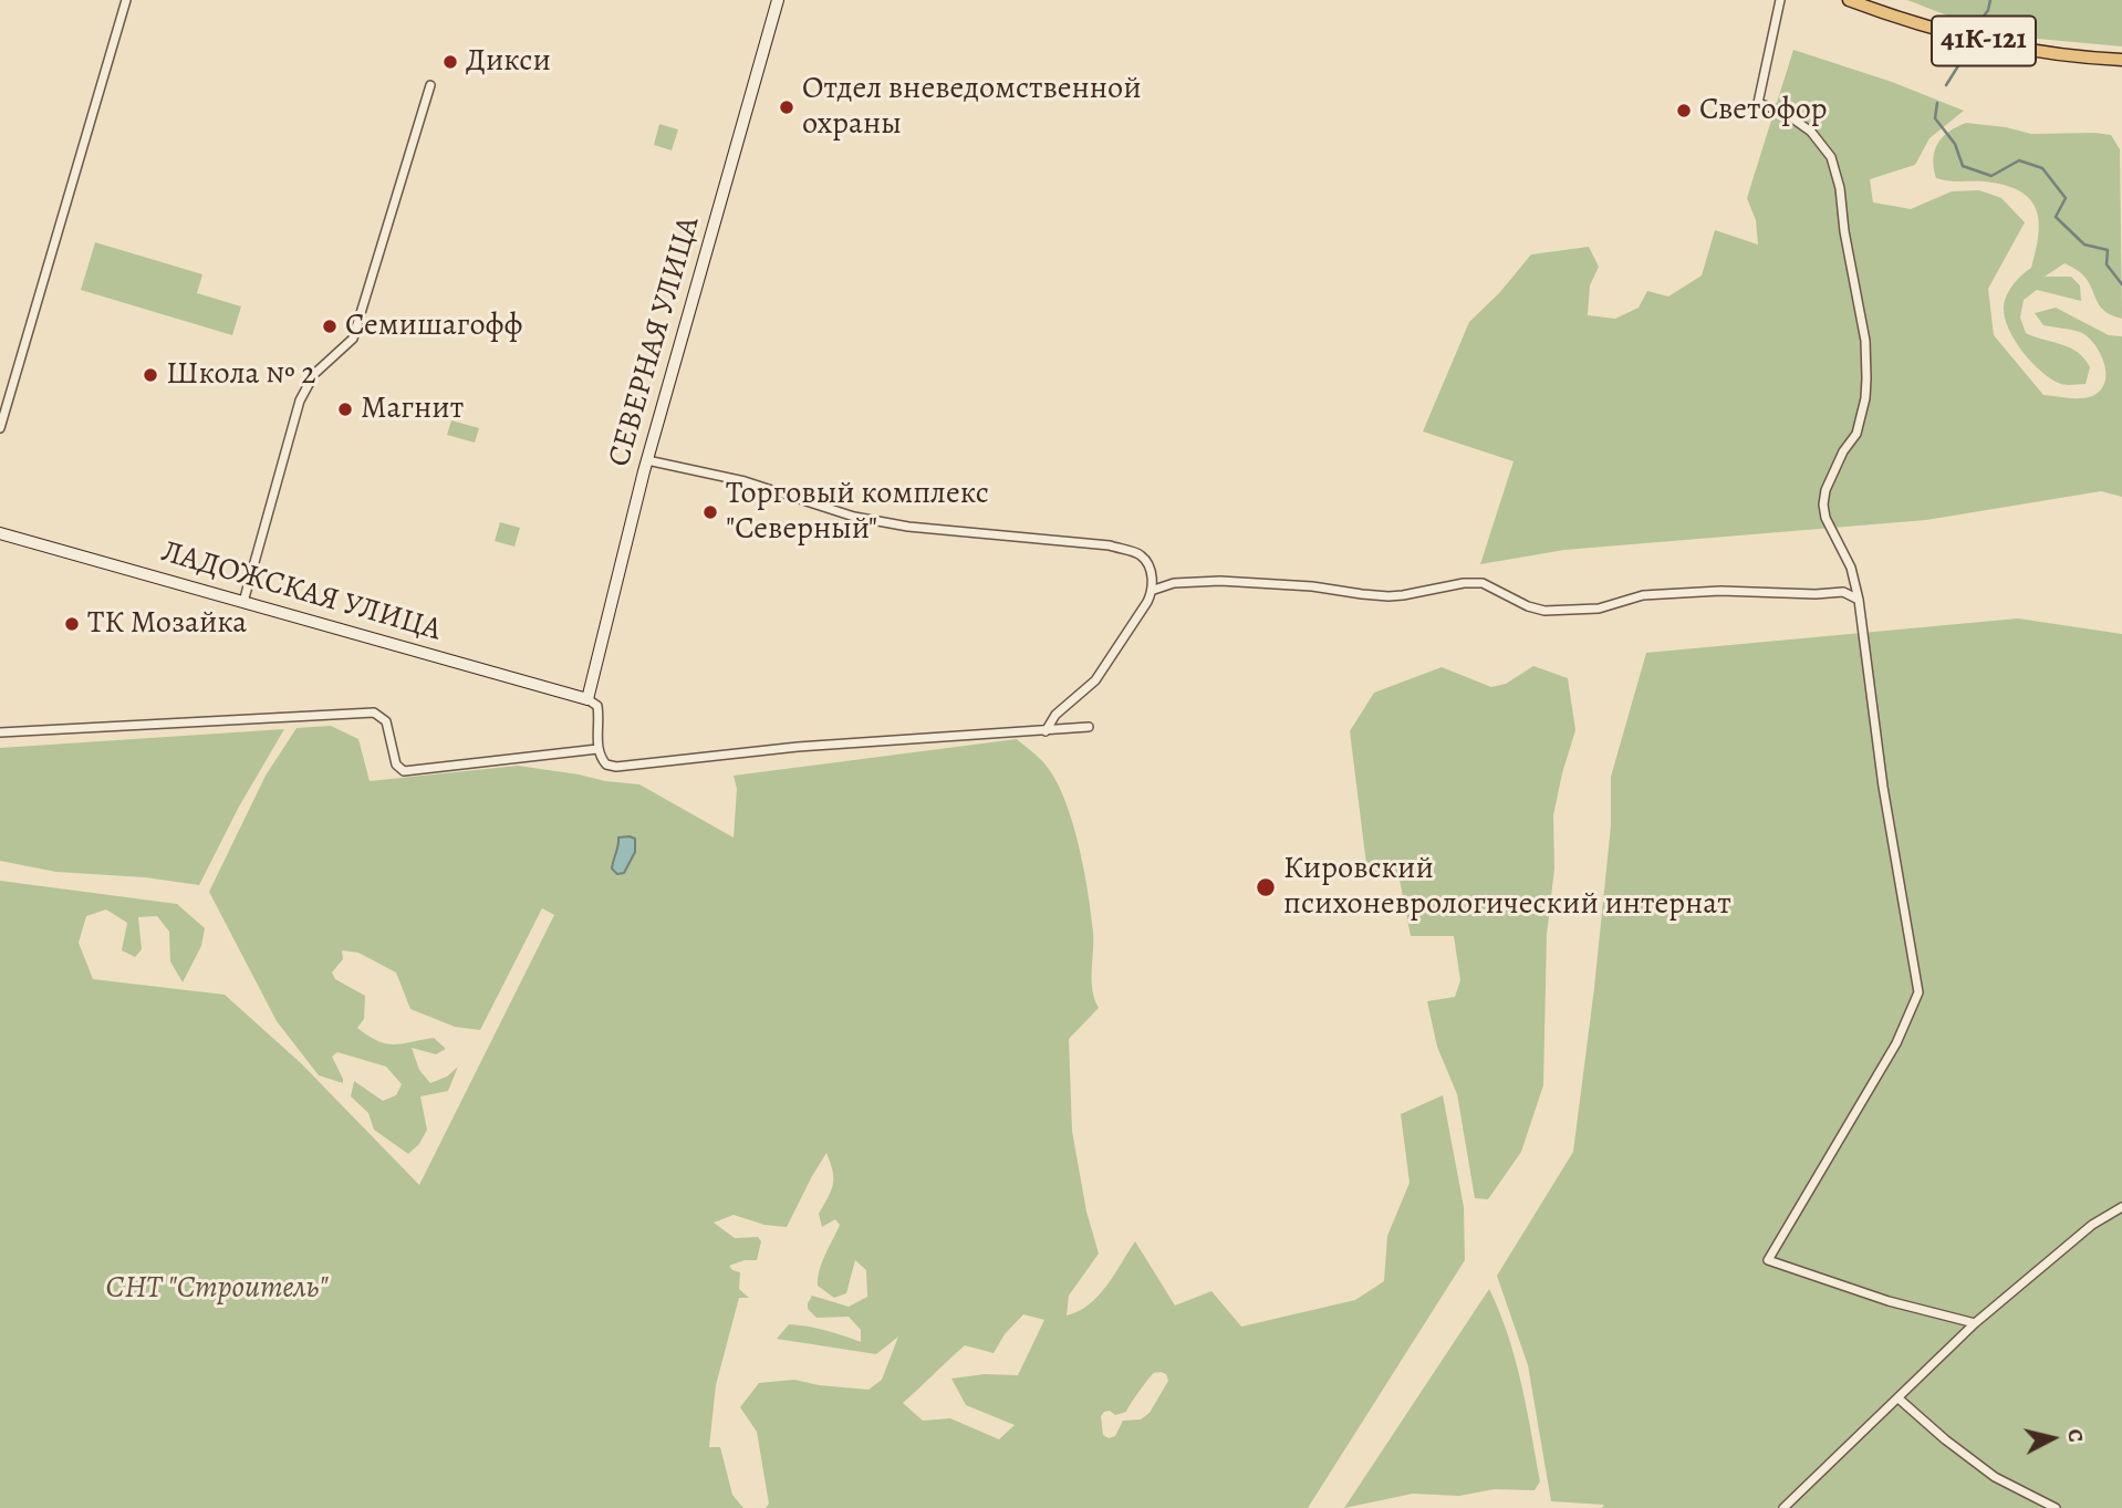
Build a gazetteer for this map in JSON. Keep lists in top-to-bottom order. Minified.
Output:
{"streets":{"main road":["41К-121"],"street":["СЕВЕРНАЯ УЛИЦА","ЛАДОЖСКАЯ УЛИЦА"]},"crossings":[["СЕВЕРНАЯ УЛИЦА","ЛАДОЖСКАЯ УЛИЦА"]],"parks":["СНТ \"Строитель\""],"places":["Дикси","Отдел вневедомственной охраны","Светофор","Семишагофф","Школа № 2","Магнит","Торговый комплекс \"Северный\"","ТК Мозайка","Кировский психоневрологический интернат"],"north":"right"}
